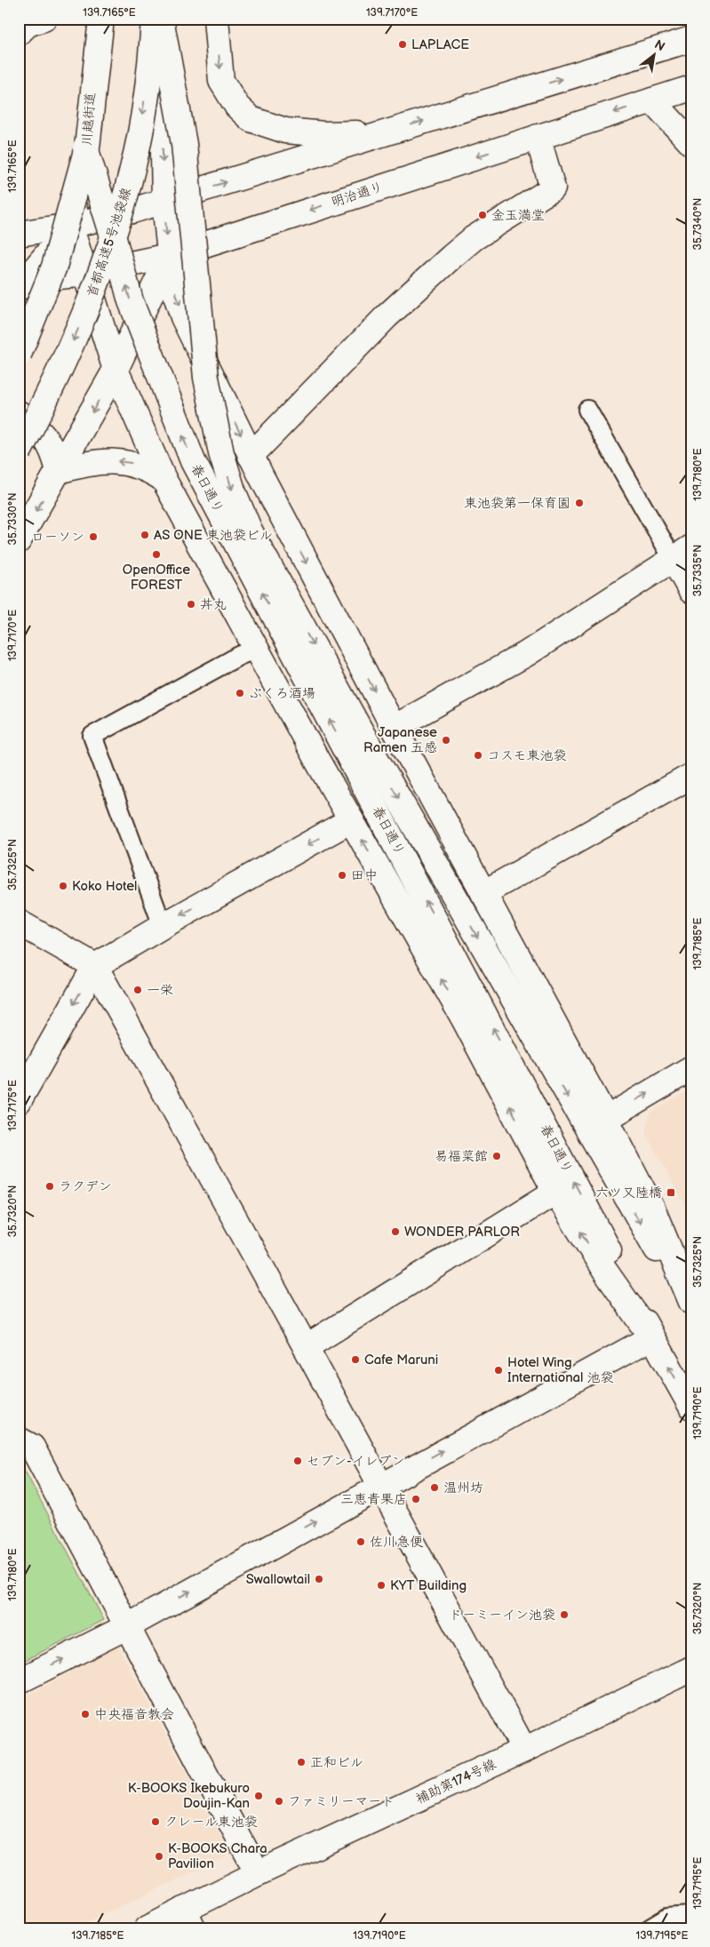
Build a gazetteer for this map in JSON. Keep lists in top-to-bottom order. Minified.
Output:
{"streets":{"main road":["川越街道","明治通り","首都高速5号池袋線","春日通り","補助第174号線"]},"crossings":[["川越街道","春日通り"]],"places":{"other":["LAPLACE","金玉満堂","東池袋第一保育園","AS ONE 東池袋ビル","ローソン","OpenOffice FOREST","丼丸","ぶくろ酒場","Japanese Ramen 五感","コスモ東池袋","田中","Koko Hotel","一栄","易福菜館","ラクデン","WONDER PARLOR","Cafe Maruni","Hotel Wing International 池袋","セブン-イレブン","温州坊","三恵青果店","佐川急便","Swallowtail","KYT Building","ドーミーイン池袋","中央福音教会","正和ビル","K-BOOKS Ikebukuro Doujin-Kan","ファミリーマート","クレール東池袋","K-BOOKS Chara Pavilion"],"transit":["六ツ又陸橋"]},"north":"top right","coordinates":["139.7165°E","139.7170°E","35.7340°N","139.7180°E","35.7330°N","35.7335°N","35.7325°N","139.7185°E","139.7175°E","35.7320°N","139.7190°E","139.7195°E"]}
